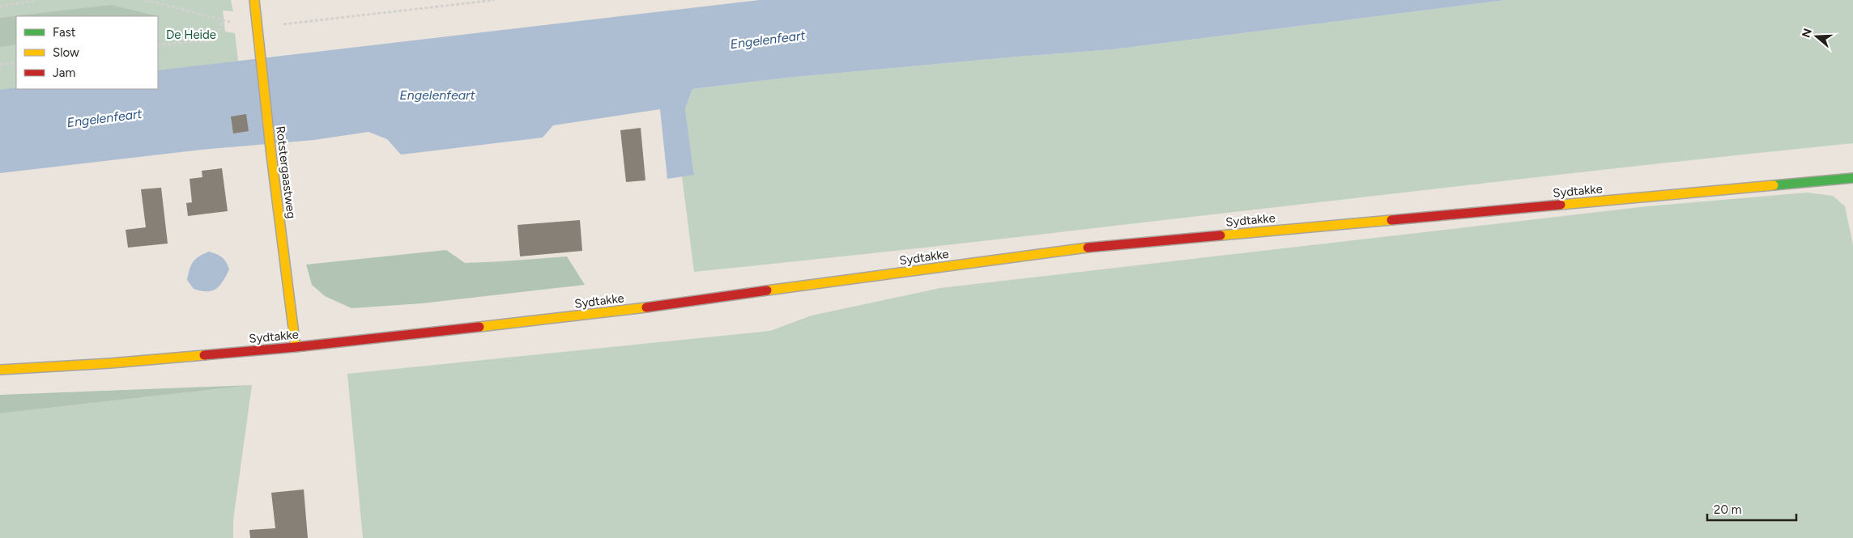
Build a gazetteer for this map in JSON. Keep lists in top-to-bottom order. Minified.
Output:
{"streets":{"street":["Rotstergaastweg","Sydtakke"]},"crossings":[["Rotstergaastweg","Sydtakke"]],"water":["Engelenfeart"],"parks":["De Heide"],"legend":["Fast","Slow","Jam"],"scale_bar":"20 m","north":"left"}
